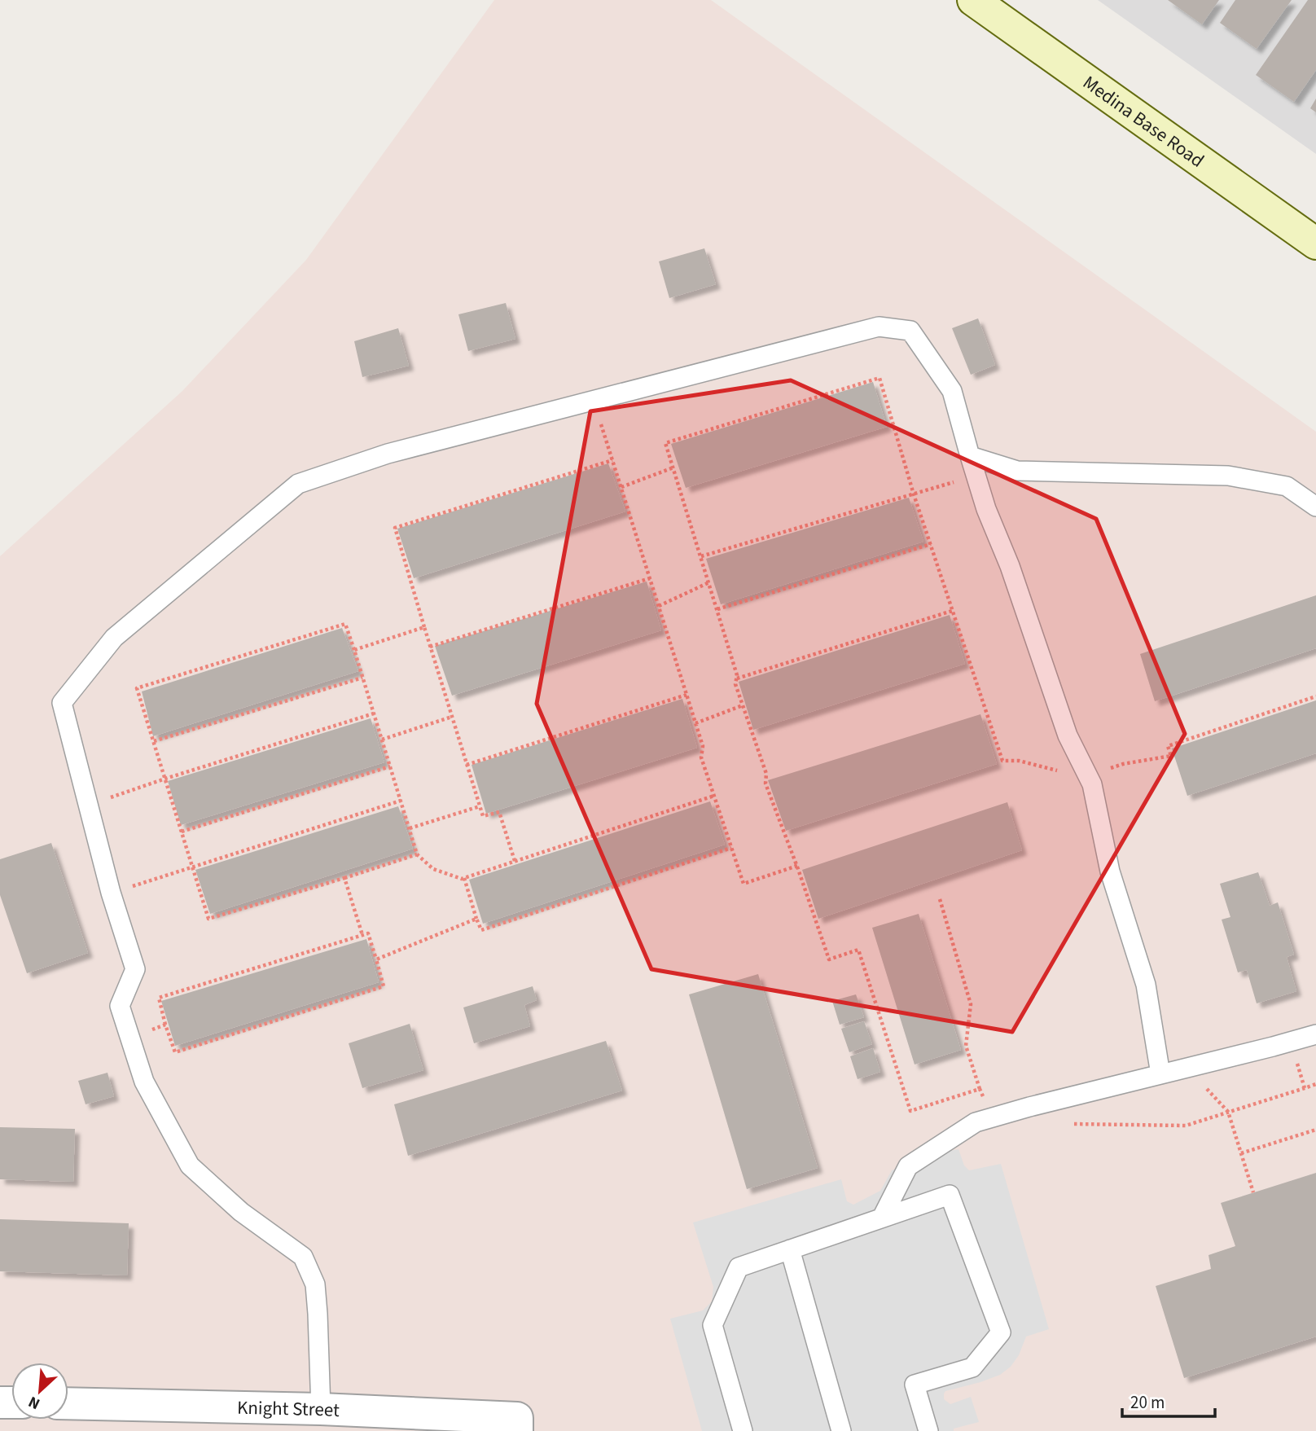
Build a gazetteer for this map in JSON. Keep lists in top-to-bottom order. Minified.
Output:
{"streets":{"street":["Medina Base Road","Knight Street"]},"scale_bar":"20 m","north":"bottom left"}
